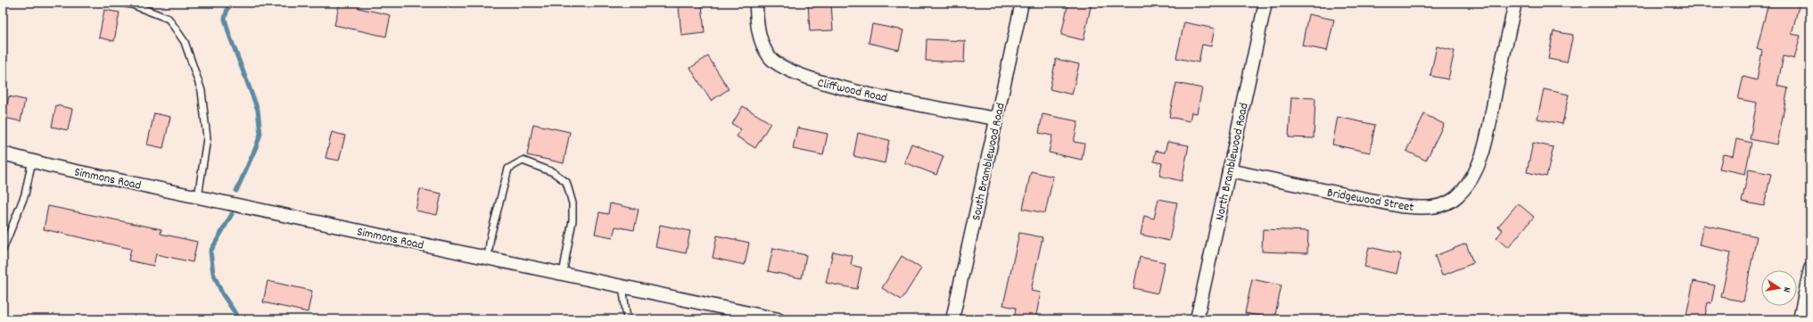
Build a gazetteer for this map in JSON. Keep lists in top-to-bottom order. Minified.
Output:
{"streets":{"street":["Cliffwood Road","South Bramblewood Road","North Bramblewood Road","Simmons Road","Bridgewood Street"]},"crossings":[["Cliffwood Road","South Bramblewood Road"],["North Bramblewood Road","Bridgewood Street"]],"north":"right"}
